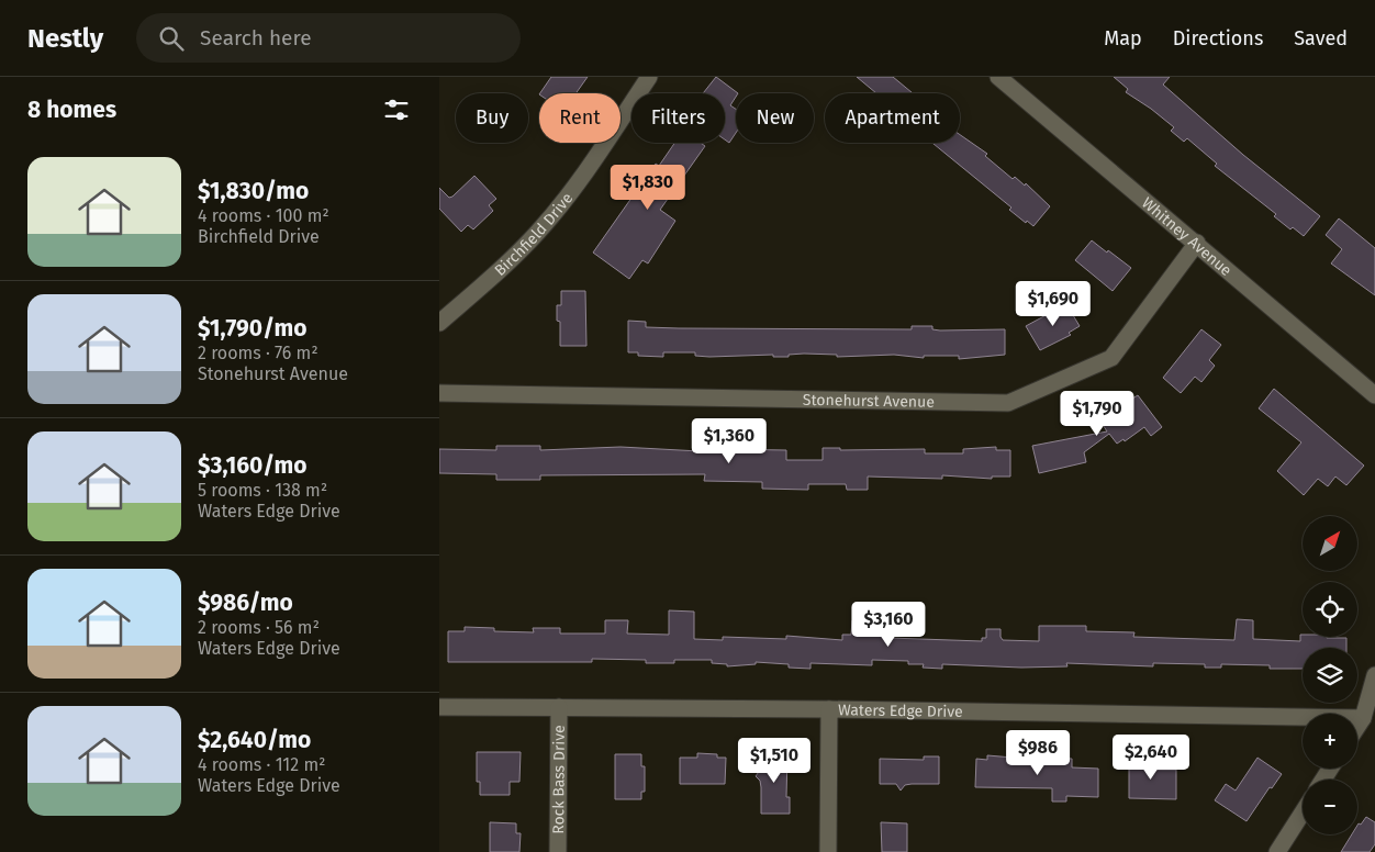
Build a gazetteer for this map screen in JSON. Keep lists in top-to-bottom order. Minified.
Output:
{"streets":{"street":["Birchfield Drive","Whitney Avenue","Stonehurst Avenue","Waters Edge Drive","Rock Bass Drive"]},"crossings":[["Whitney Avenue","Stonehurst Avenue"],["Waters Edge Drive","Rock Bass Drive"]],"north":"top right","page":{"header":"Nestly","search":"Search here","nav":["Map","Directions","Saved"],"heading":"8 homes","chip":["Buy","Rent","Filters","New","Apartment"],"list":[{"name":"$1,830/mo","note":"4 rooms · 100 m² · Birchfield Drive"},{"name":"$1,790/mo","note":"2 rooms · 76 m² · Stonehurst Avenue"},{"name":"$3,160/mo","note":"5 rooms · 138 m² · Waters Edge Drive"},{"name":"$986/mo","note":"2 rooms · 56 m² · Waters Edge Drive"},{"name":"$2,640/mo","note":"4 rooms · 112 m² · Waters Edge Drive"}],"price":["$1,830","$1,690","$1,790","$1,360","$3,160","$986","$2,640","$1,510"],"map_buttons":["+","−"]}}
